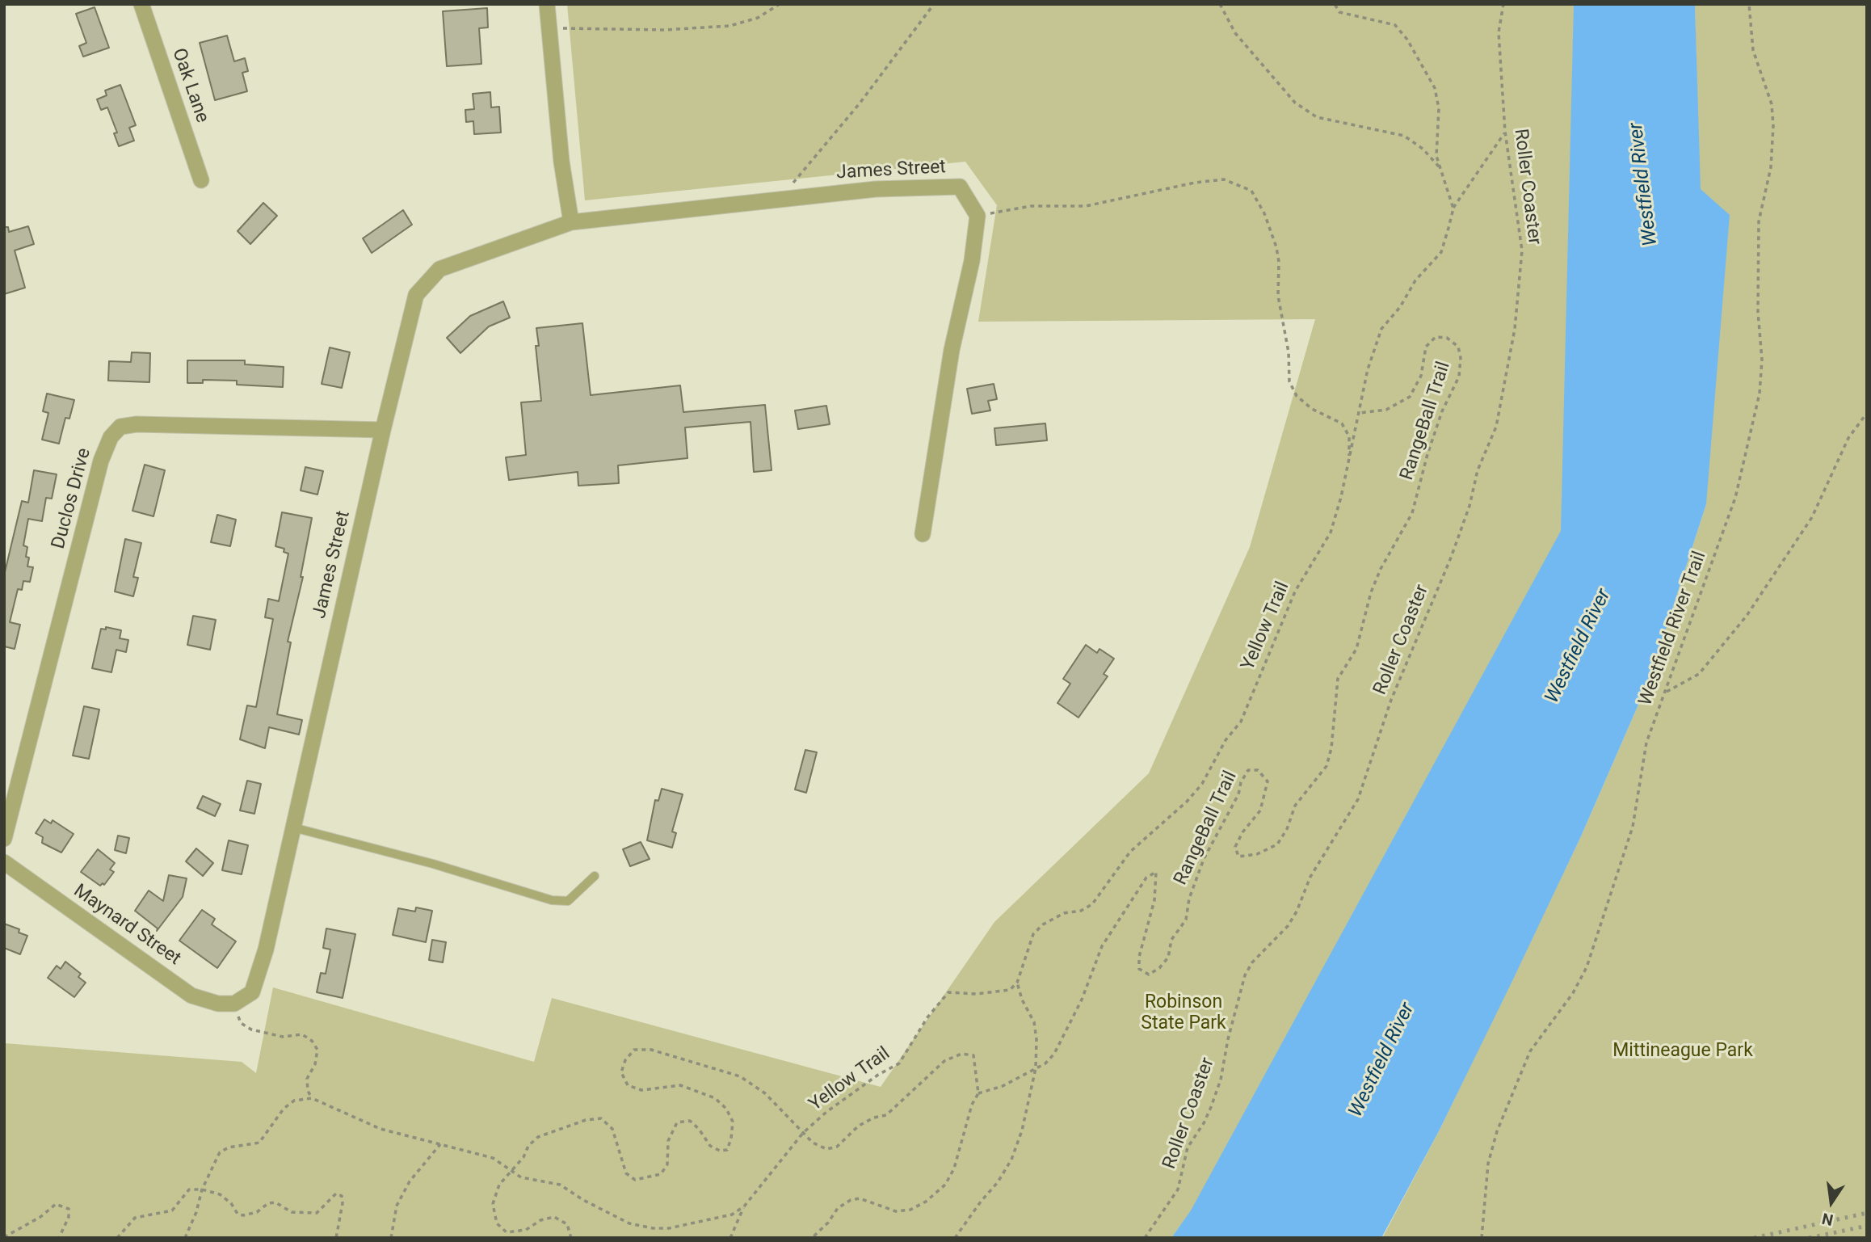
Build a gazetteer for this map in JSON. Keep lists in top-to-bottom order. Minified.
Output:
{"streets":{"street":["Oak Lane","James Street","Duclos Drive","Maynard Street"],"path":["Roller Coaster","RangeBall Trail","Yellow Trail","Westfield River Trail"]},"crossings":[["James Street","Duclos Drive"],["James Street","Maynard Street"],["RangeBall Trail","Yellow Trail"]],"water":["Westfield River"],"parks":["Robinson State Park","Mittineague Park"],"north":"bottom"}
